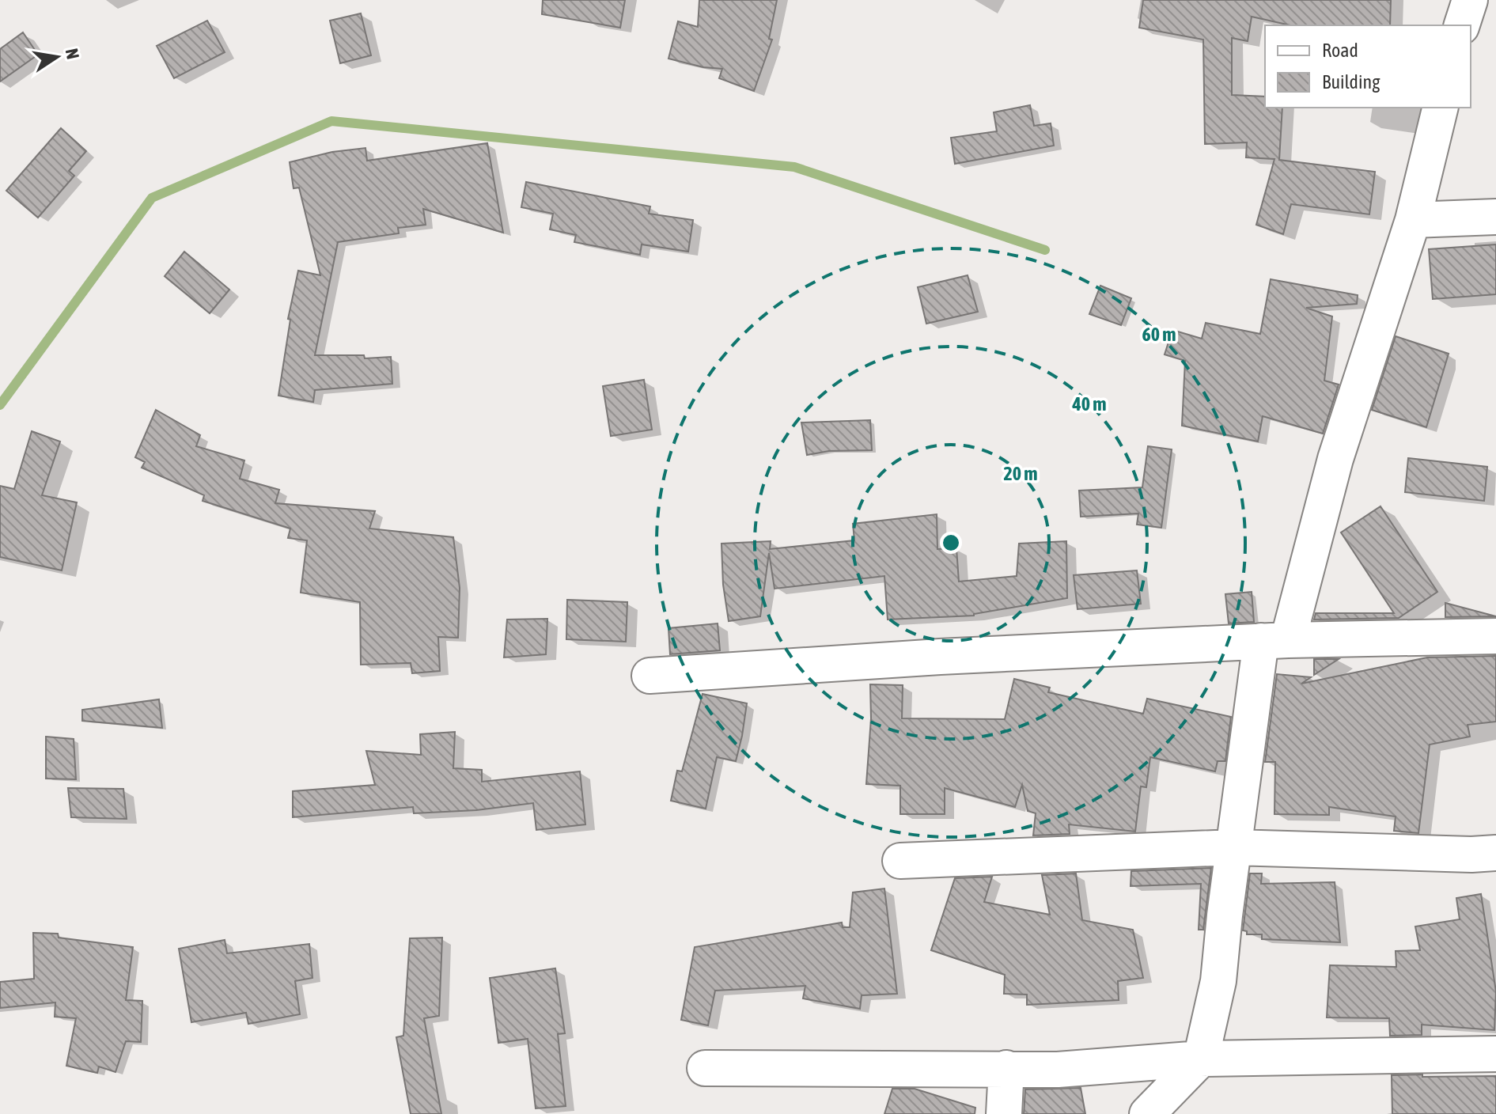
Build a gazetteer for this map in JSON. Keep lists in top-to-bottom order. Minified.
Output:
{"legend":["Road","Building"],"north":"right","rings":["60 m","40 m","20 m"]}
